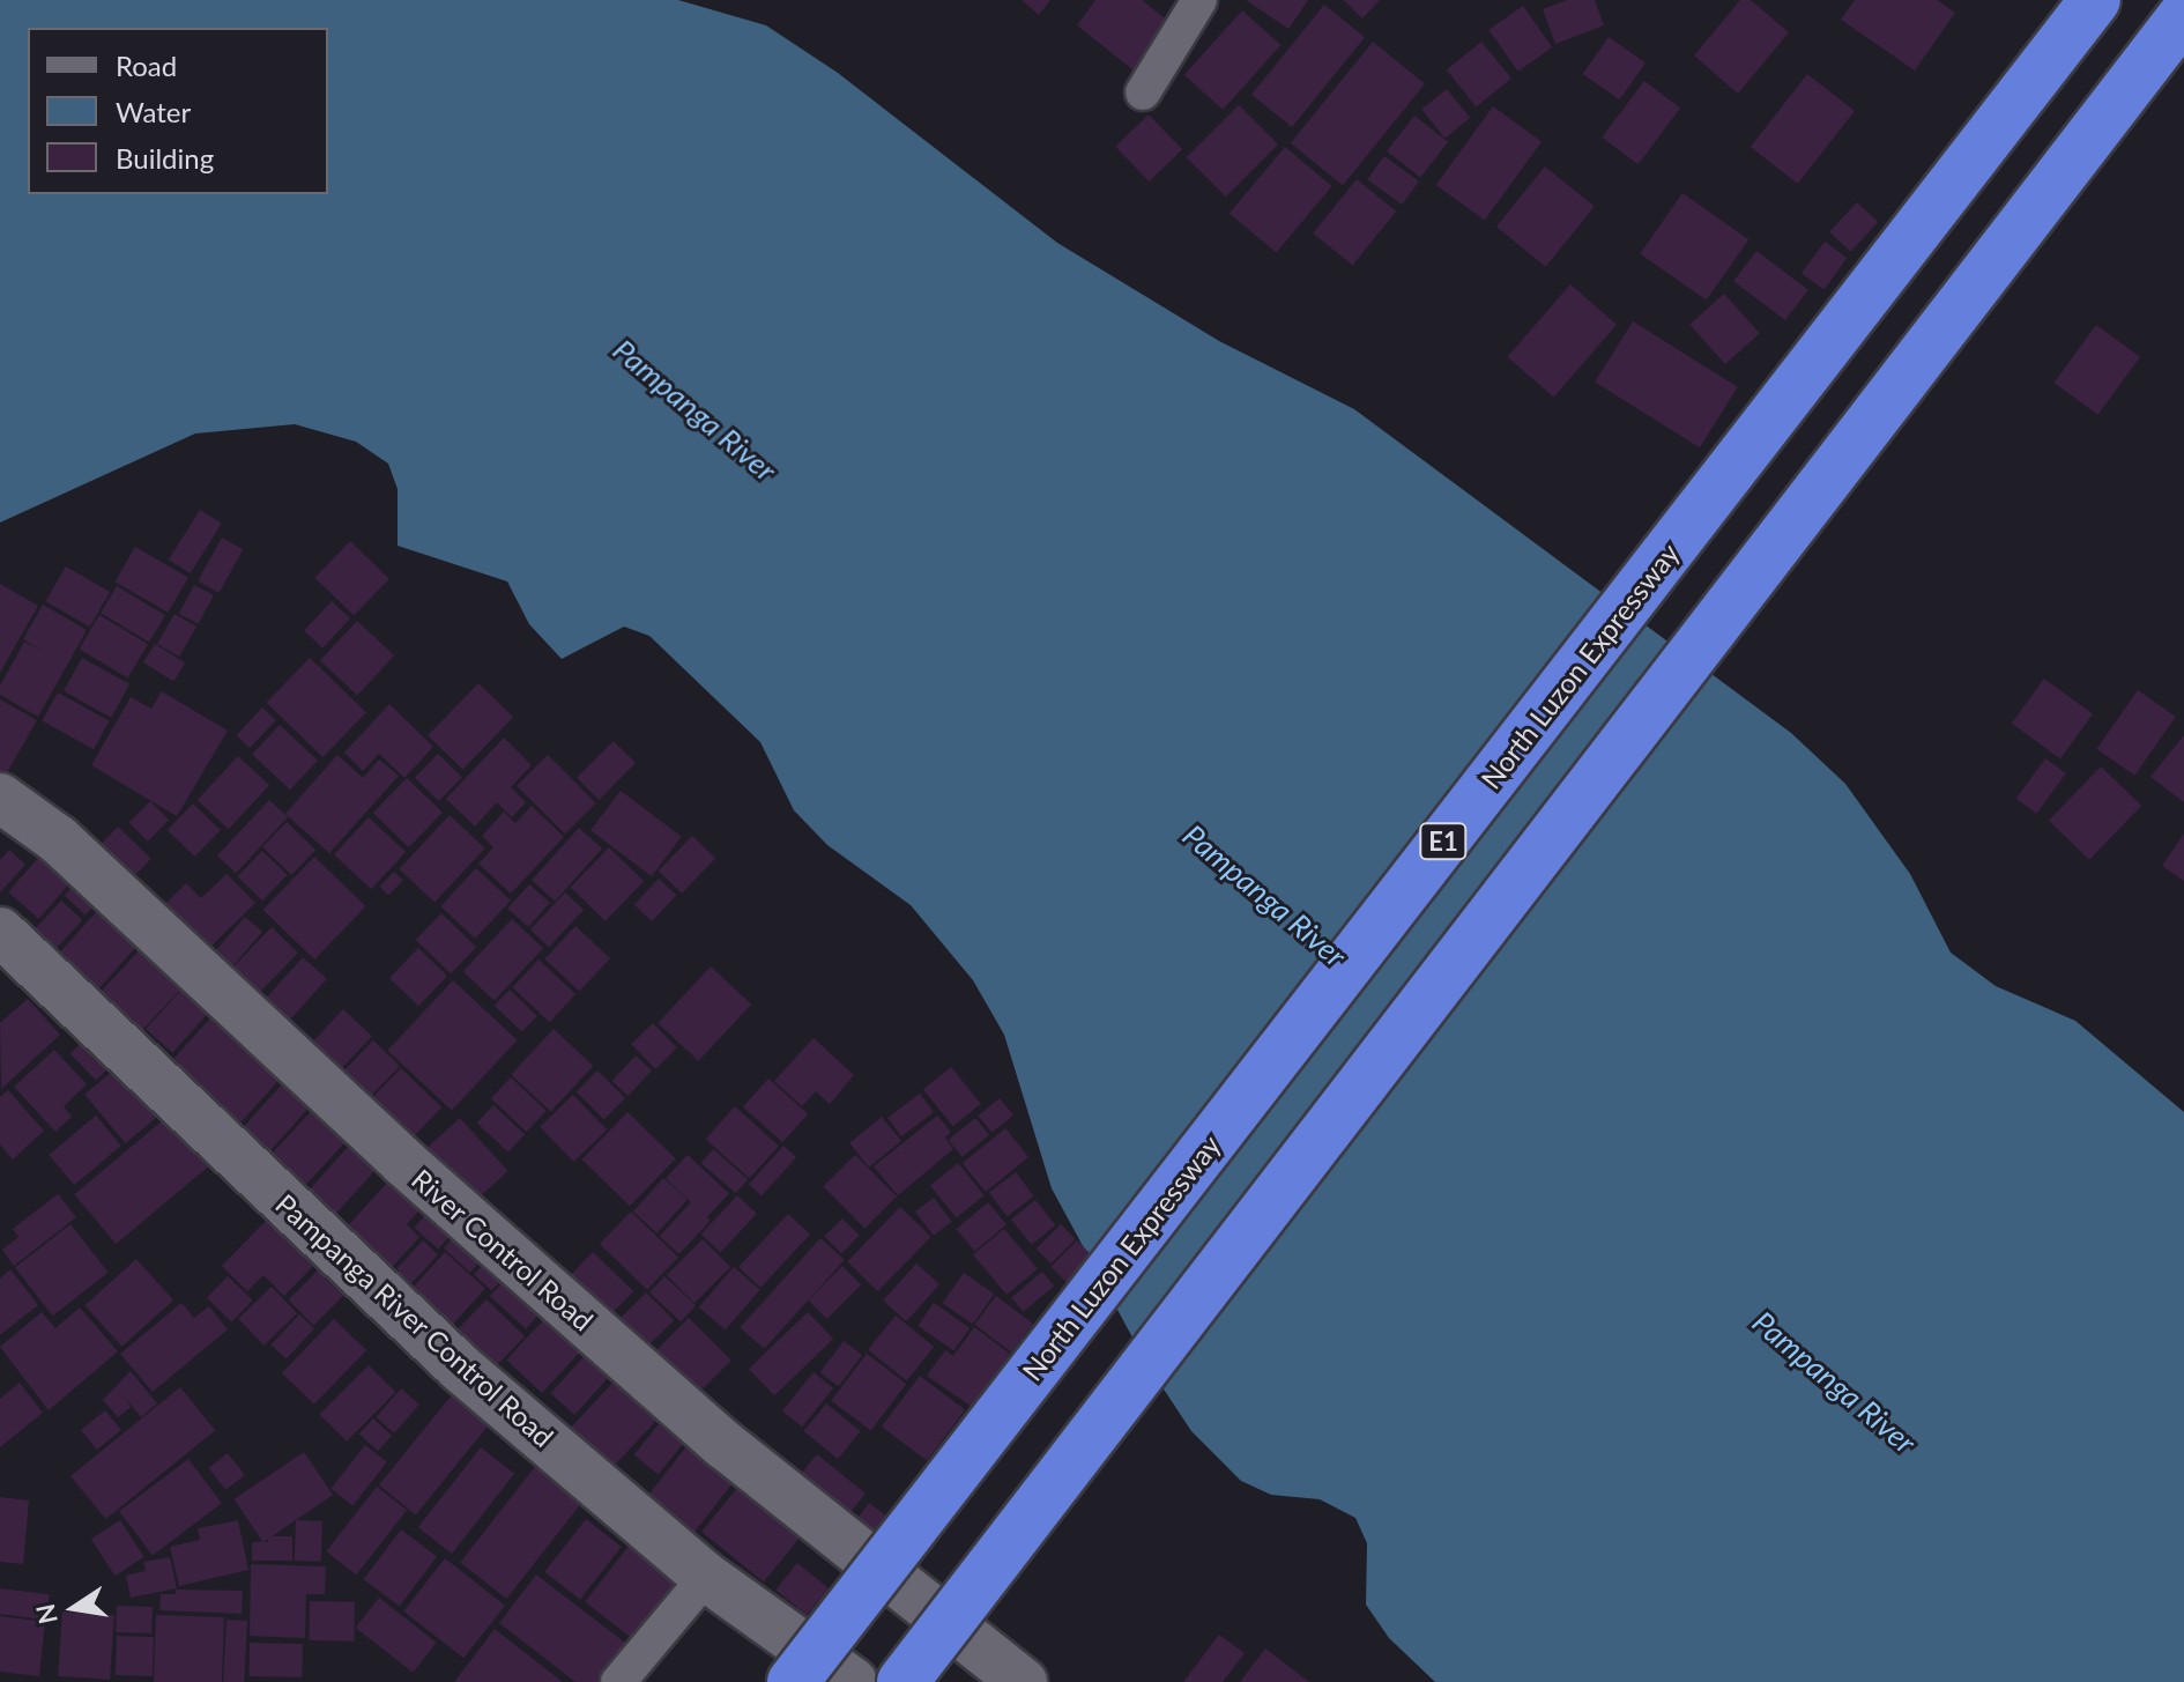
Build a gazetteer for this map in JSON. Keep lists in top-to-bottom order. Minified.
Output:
{"streets":{"highway":["North Luzon Expressway","E1"],"street":["River Control Road","Pampanga River Control Road"]},"water":["Pampanga River"],"legend":["Road","Water","Building"],"north":"left"}
